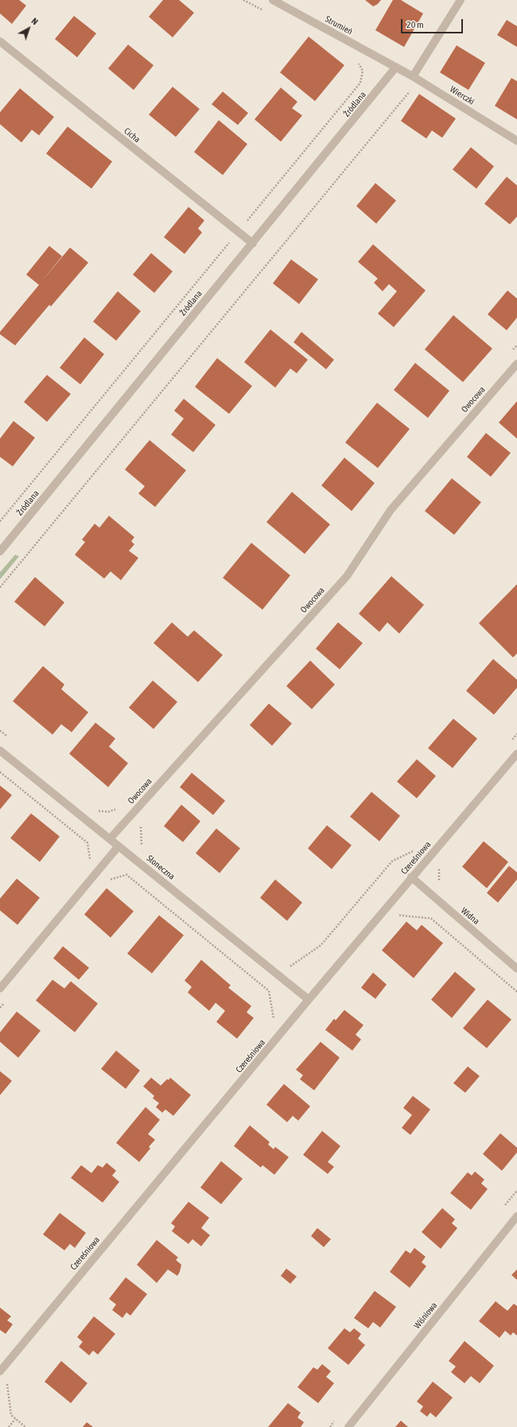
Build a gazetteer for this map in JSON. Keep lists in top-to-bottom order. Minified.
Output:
{"streets":{"street":["Strumień","Wierczki","Źródlana","Cicha","Owocowa","Czereśniowa","Słoneczna","Widna","Wiśniowa"]},"crossings":[["Strumień","Wierczki"],["Strumień","Źródlana"],["Wierczki","Źródlana"],["Źródlana","Cicha"],["Owocowa","Słoneczna"],["Czereśniowa","Słoneczna"],["Czereśniowa","Widna"]],"scale_bar":"20 m","north":"top right"}
